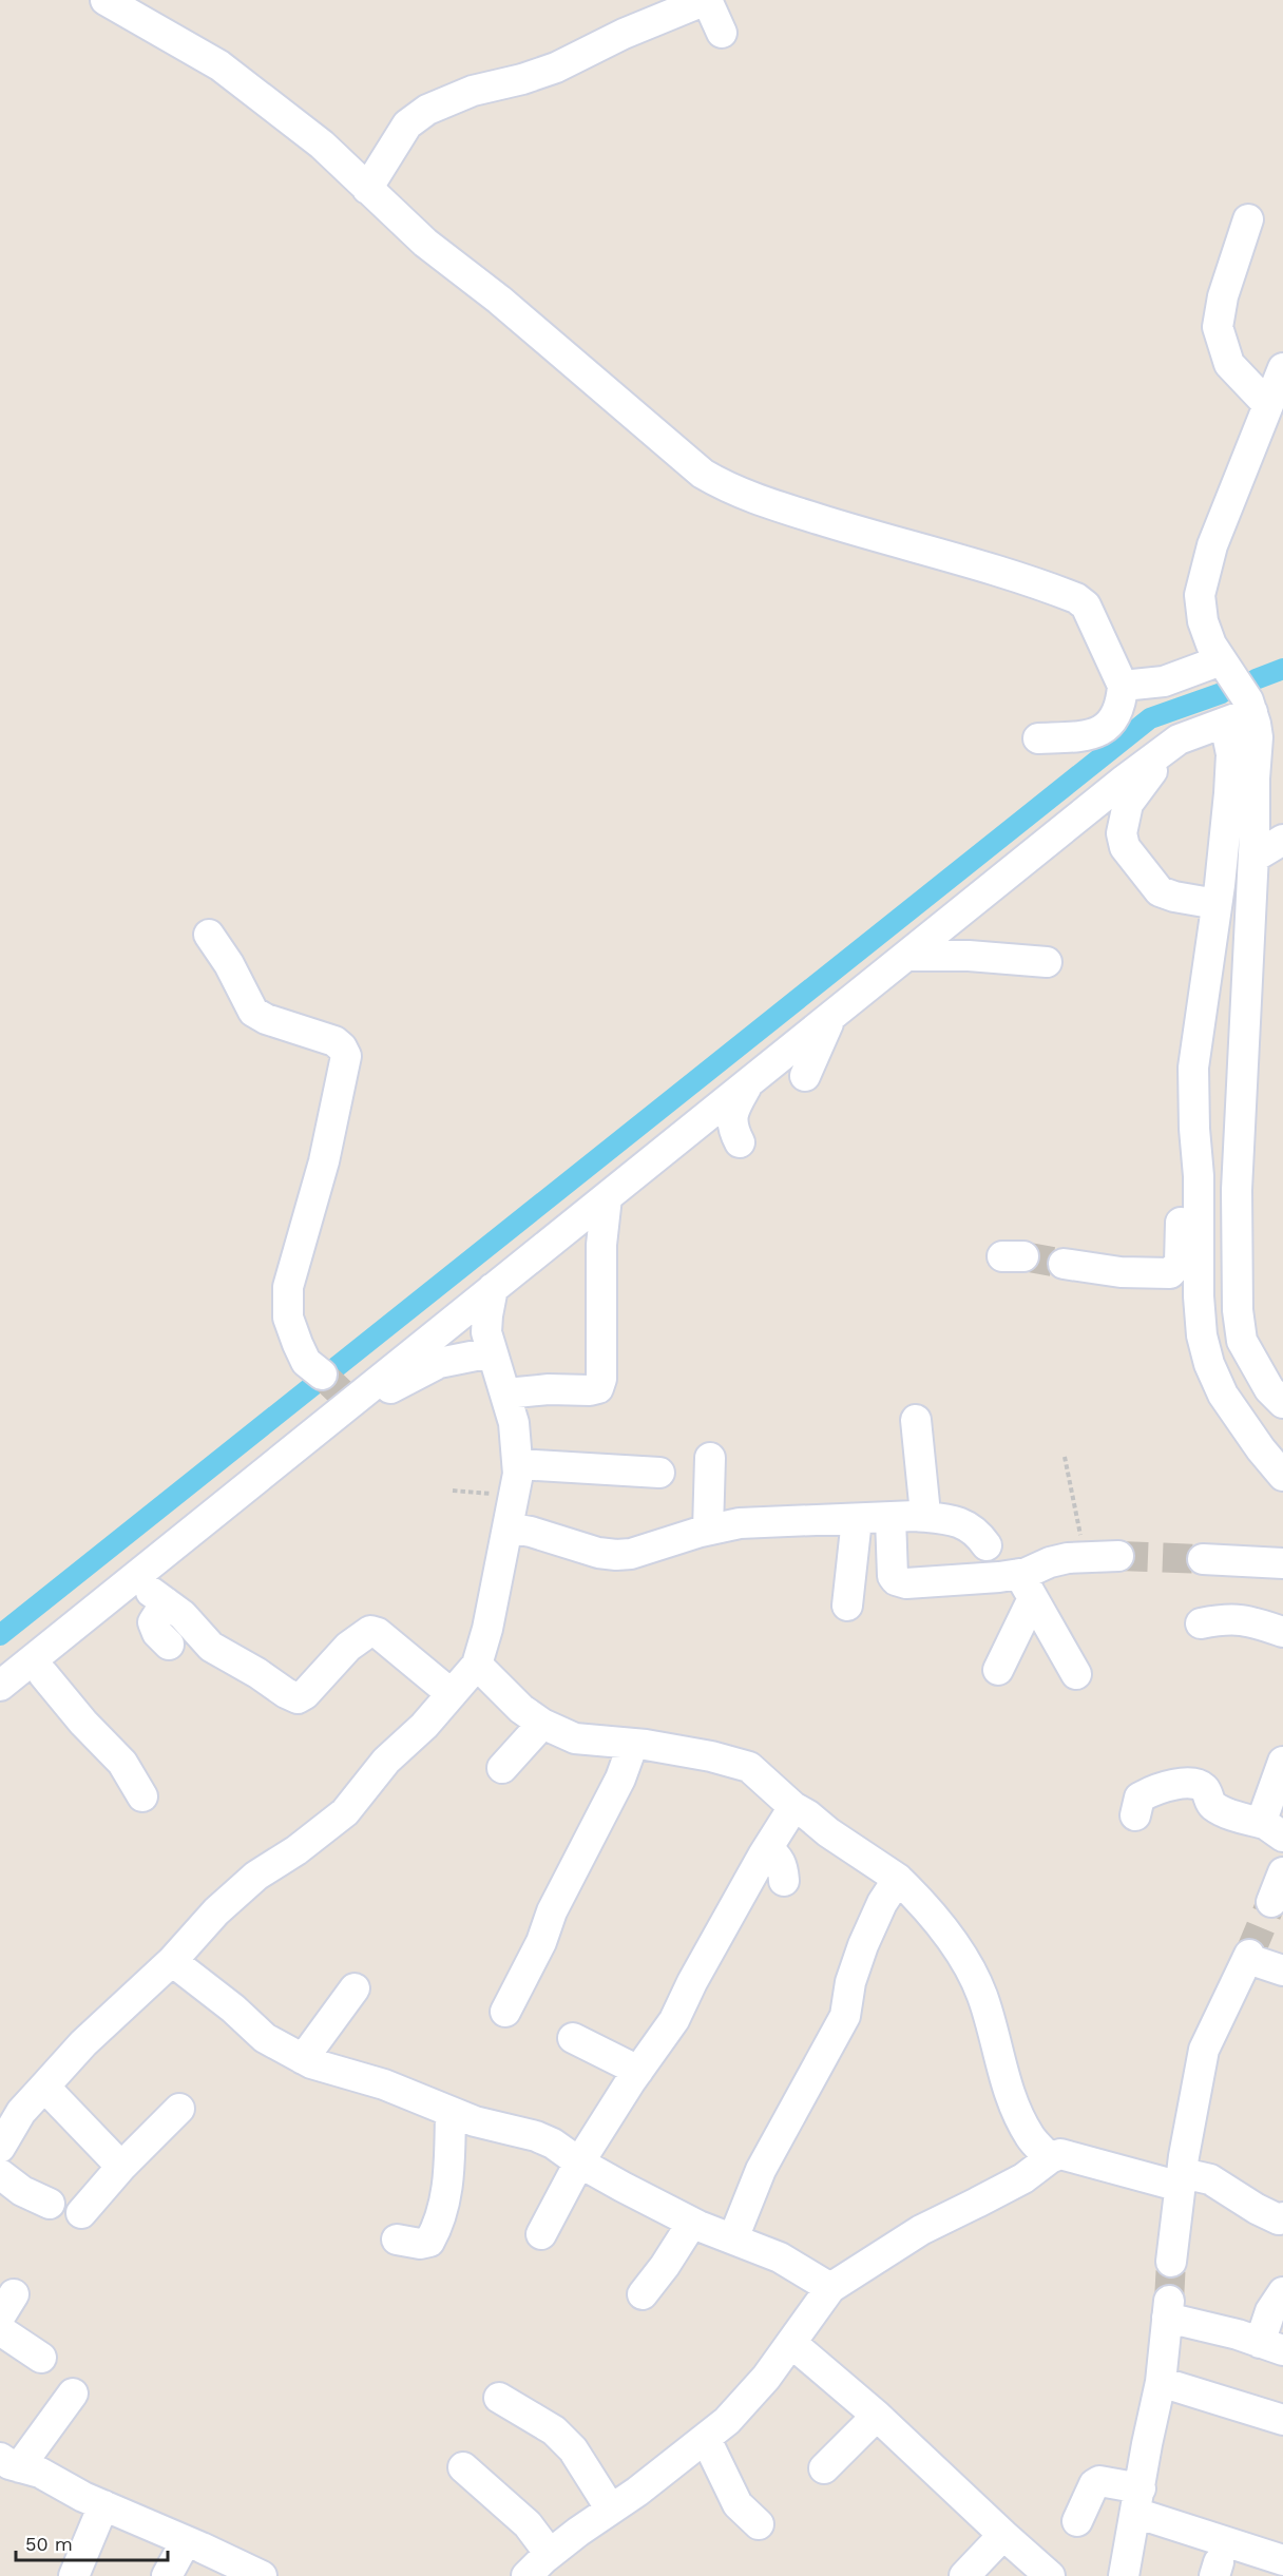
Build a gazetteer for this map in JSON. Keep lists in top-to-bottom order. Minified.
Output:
{"scale_bar":"50 m"}
